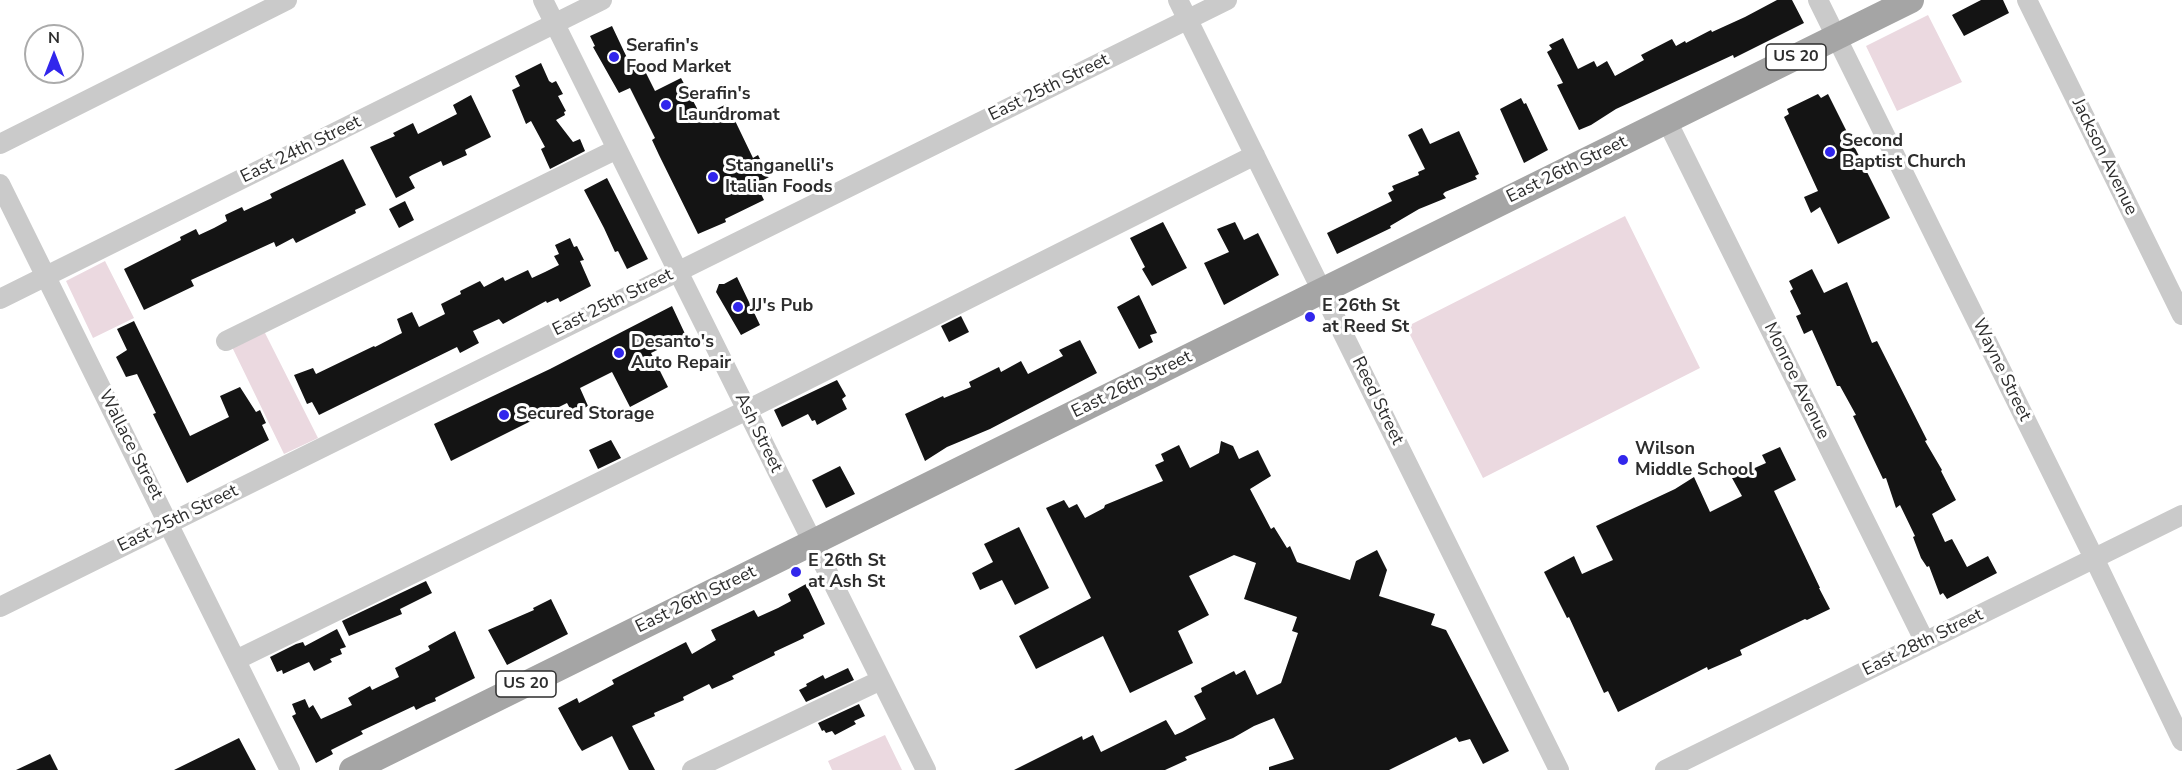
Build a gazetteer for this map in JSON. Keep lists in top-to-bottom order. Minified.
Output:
{"streets":{"main road":["US 20","East 26th Street"],"street":["East 25th Street","East 24th Street","Jackson Avenue","Wayne Street","Monroe Avenue","Reed Street","Ash Street","Wallace Street","East 28th Street"]},"crossings":[["East 25th Street","Reed Street"],["East 25th Street","Ash Street"],["East 25th Street","Wallace Street"],["East 24th Street","Ash Street"],["East 24th Street","Wallace Street"],["East 26th Street","Wayne Street"],["East 26th Street","Monroe Avenue"],["East 26th Street","Reed Street"],["East 26th Street","Ash Street"],["Wayne Street","East 28th Street"],["Monroe Avenue","East 28th Street"]],"places":["Serafin's Food Market","Serafin's Laundromat","Second Baptist Church","Stanganelli's Italian Foods","JJ's Pub","E 26th St at Reed St","Desanto's Auto Repair","Secured Storage","Wilson Middle School","E 26th St at Ash St"],"north":"top"}
